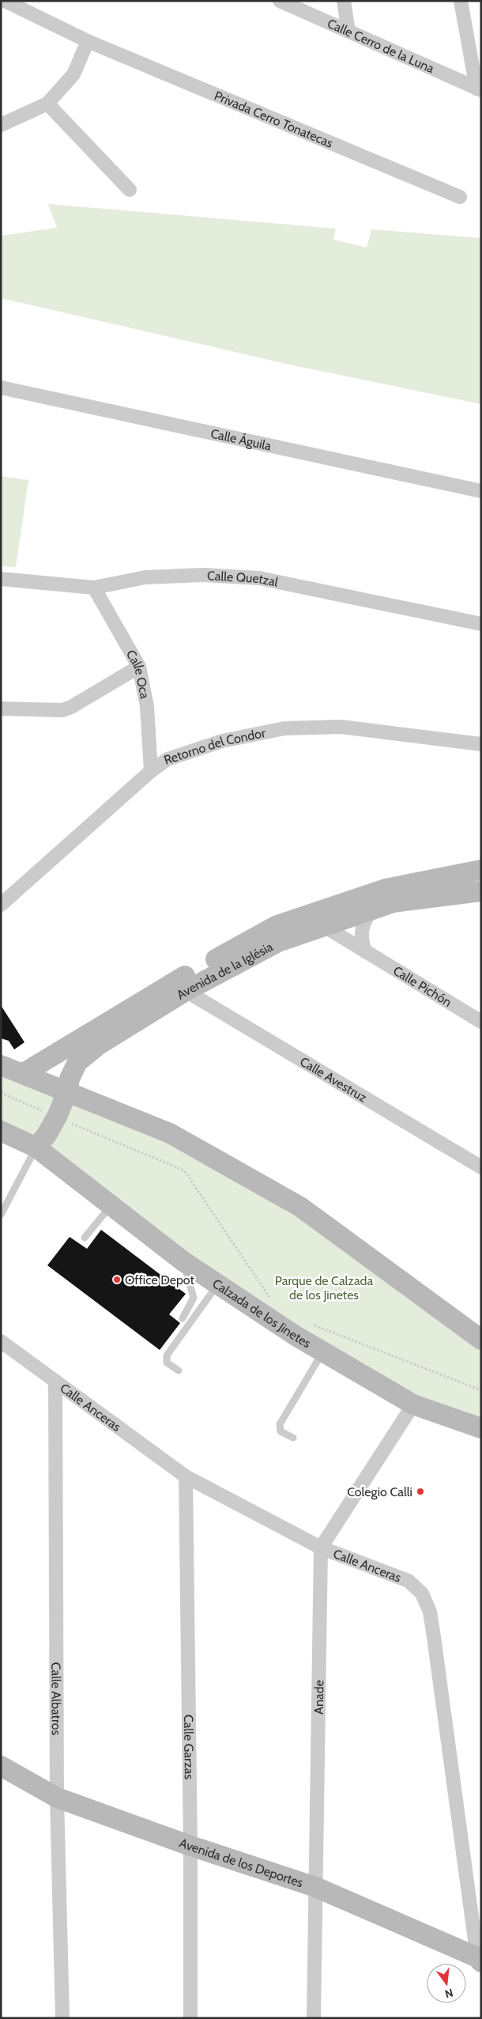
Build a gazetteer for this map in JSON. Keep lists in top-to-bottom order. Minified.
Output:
{"streets":{"street":["Calle Cerro de la Luna","Privada Cerro Tonatecas","Calle Águila","Calle Quetzal","Calle Oca","Retorno del Condor","Avenida de la Iglésia","Calle Pichón","Calle Avestruz","Calzada de los Jinetes","Calle Anceras","Anade","Calle Albatros","Calle Garzas","Avenida de los Deportes"]},"crossings":[["Calle Quetzal","Calle Oca"],["Calle Oca","Retorno del Condor"],["Avenida de la Iglésia","Calle Pichón"],["Avenida de la Iglésia","Calle Avestruz"],["Avenida de la Iglésia","Calzada de los Jinetes"],["Calle Anceras","Anade"],["Calle Anceras","Calle Albatros"],["Calle Anceras","Calle Garzas"],["Calle Anceras","Avenida de los Deportes"],["Anade","Avenida de los Deportes"],["Calle Albatros","Avenida de los Deportes"],["Calle Garzas","Avenida de los Deportes"]],"parks":["Parque de Calzada de los Jinetes"],"places":["Office Depot","Colegio Calli"],"north":"bottom"}
